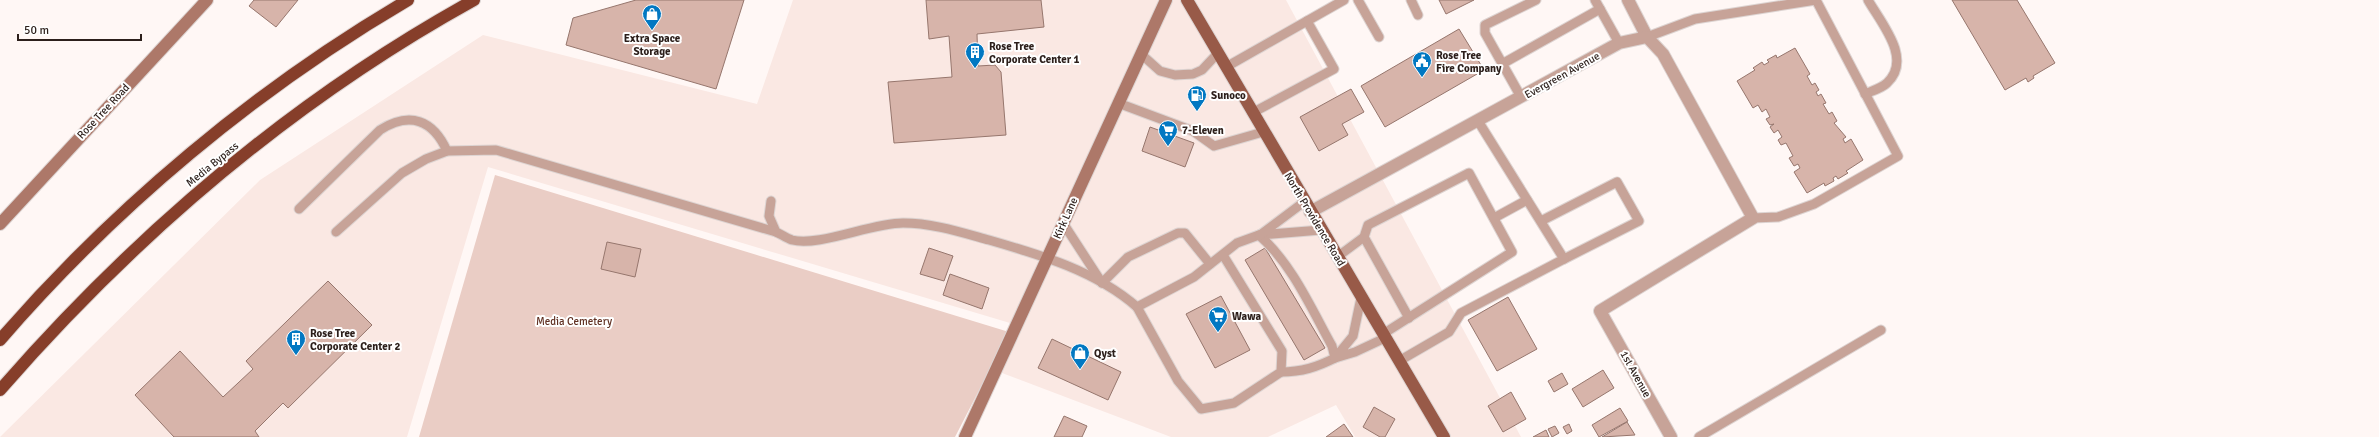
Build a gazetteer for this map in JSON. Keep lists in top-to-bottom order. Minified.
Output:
{"streets":{"highway":["Media Bypass"],"main road":["North Providence Road"],"street":["Evergreen Avenue","Rose Tree Road","Kirk Lane","1st Avenue"]},"crossings":[["Evergreen Avenue","North Providence Road"]],"parks":["Media Cemetery"],"places":{"shop":["Extra Space Storage","Qyst"],"building":["Rose Tree Corporate Center 1","Rose Tree Corporate Center 2"],"public building":["Rose Tree Fire Company"],"fuel station":["Sunoco"],"supermarket":["7-Eleven","Wawa"]},"scale_bar":"50 m"}
